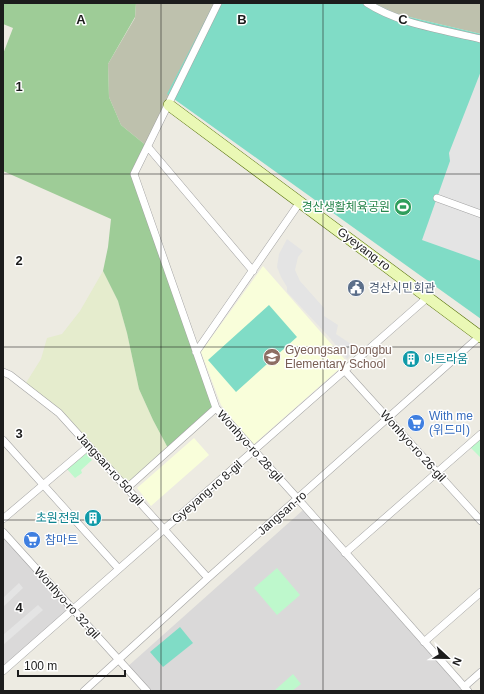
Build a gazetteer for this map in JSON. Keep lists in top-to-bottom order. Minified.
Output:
{"streets":{"street":["Gyeyang-ro","Wonhyo-ro 28-gil","Wonhyo-ro 26-gil","Jangsan-ro 50-gil","Gyeyang-ro 8-gil","Jangsan-ro","Wonhyo-ro 32-gil"]},"crossings":[["Gyeyang-ro","Wonhyo-ro 28-gil"],["Gyeyang-ro","Gyeyang-ro 8-gil"],["Gyeyang-ro","Jangsan-ro"],["Wonhyo-ro 28-gil","Gyeyang-ro 8-gil"],["Wonhyo-ro 28-gil","Jangsan-ro"],["Wonhyo-ro 26-gil","Gyeyang-ro 8-gil"],["Wonhyo-ro 26-gil","Jangsan-ro"],["Jangsan-ro 50-gil","Gyeyang-ro 8-gil"],["Jangsan-ro 50-gil","Jangsan-ro"],["Gyeyang-ro 8-gil","Wonhyo-ro 32-gil"],["Jangsan-ro","Wonhyo-ro 32-gil"]],"places":{"sports":["경산생활체육공원"],"public building":["경산시민회관"],"school or university":["Gyeongsan Dongbu Elementary School"],"building":["아트라움","초원전원"],"supermarket":["With me (위드미)","참마트"]},"scale_bar":"100 m","north":"right","grid":{"columns":["A","B","C"],"rows":["1","2","3","4"]}}
